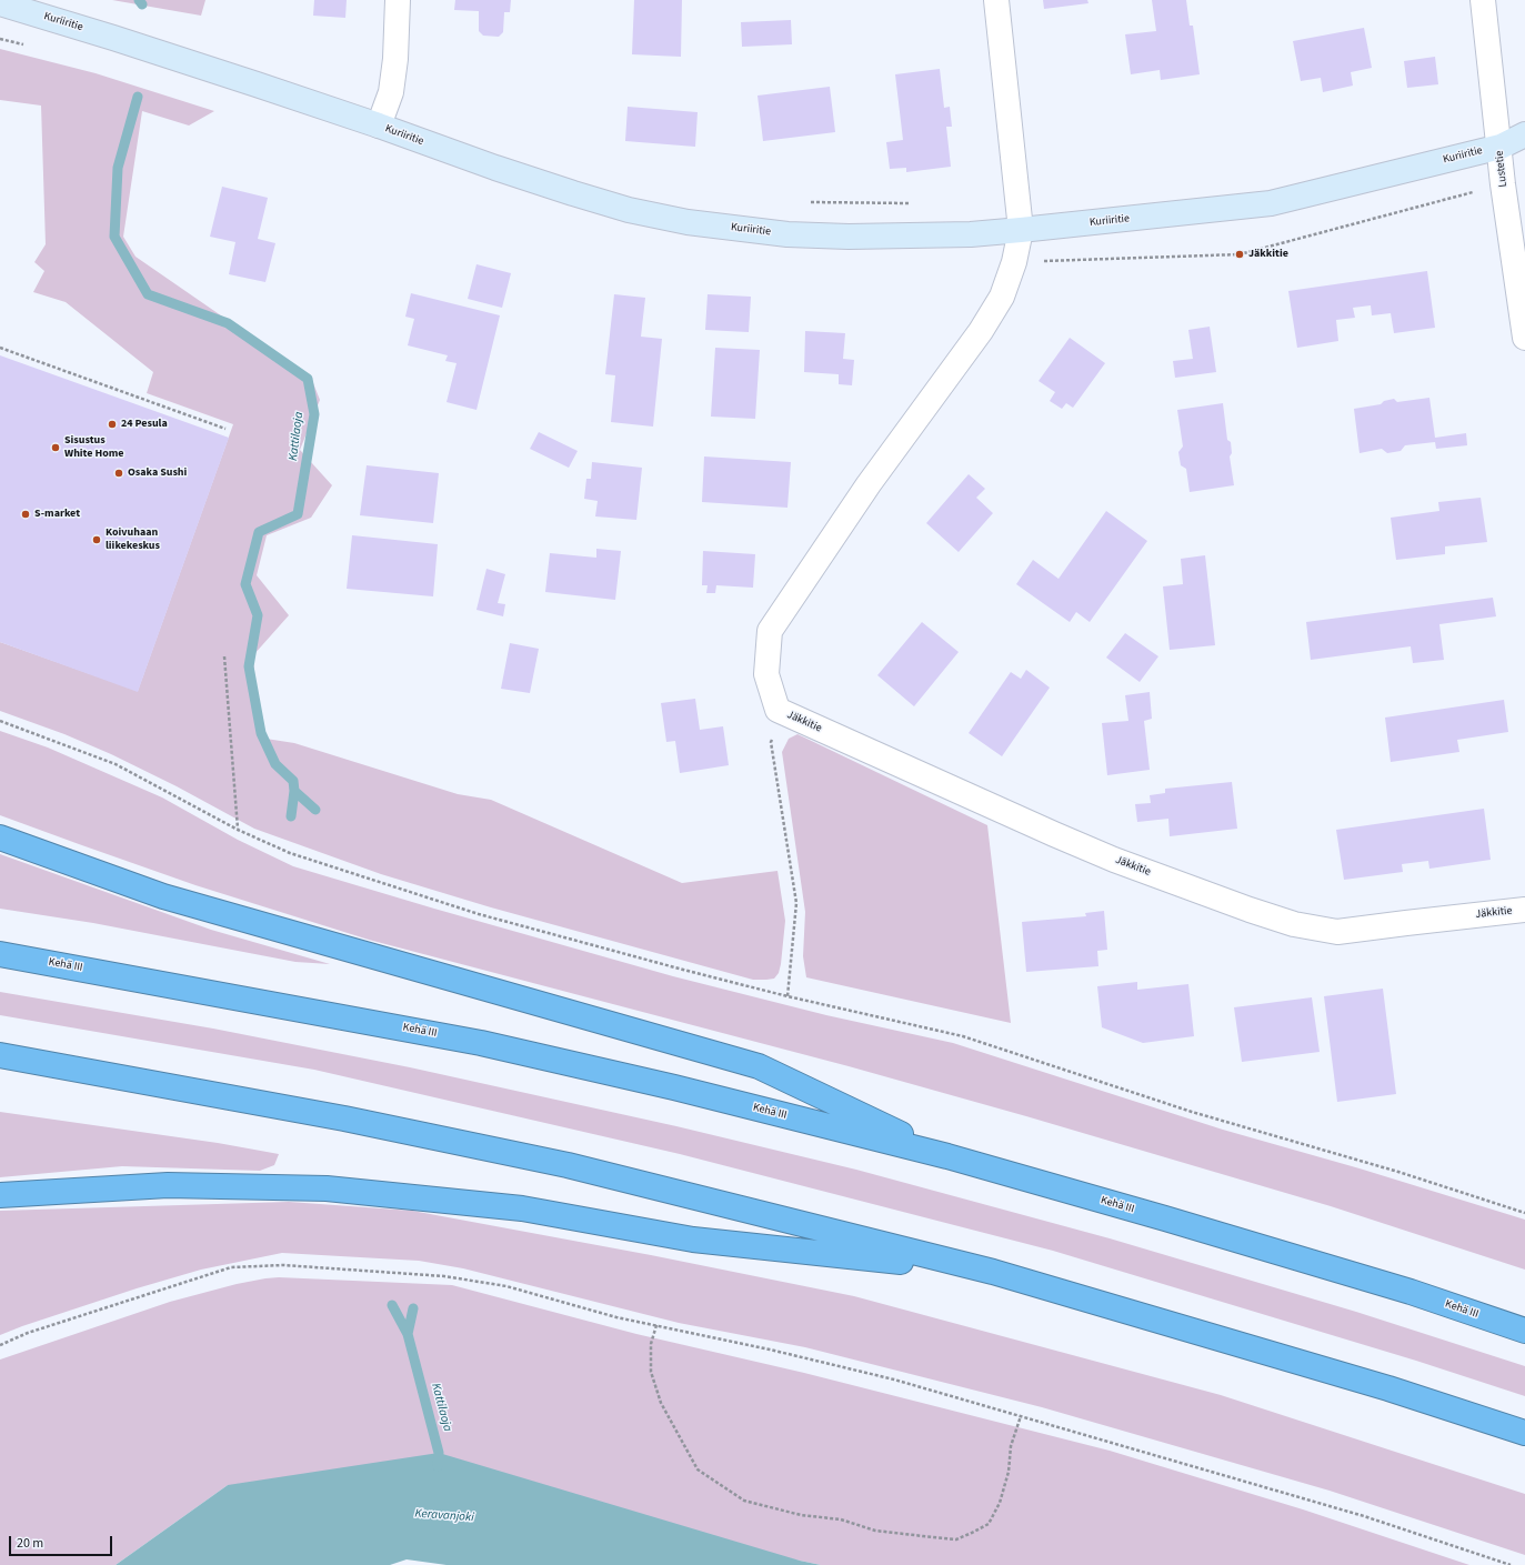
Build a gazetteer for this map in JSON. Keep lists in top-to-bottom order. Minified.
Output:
{"streets":{"highway":["Kehä III"],"street":["Kuriiritie","Lustetie","Jäkkitie"]},"crossings":[["Kuriiritie","Lustetie"],["Kuriiritie","Jäkkitie"]],"water":["Kattilaoja","Keravanjoki"],"places":["Jäkkitie","24 Pesula","Sisustus White Home","Osaka Sushi","S-market","Koivuhaan liikekeskus"],"scale_bar":"20 m"}
